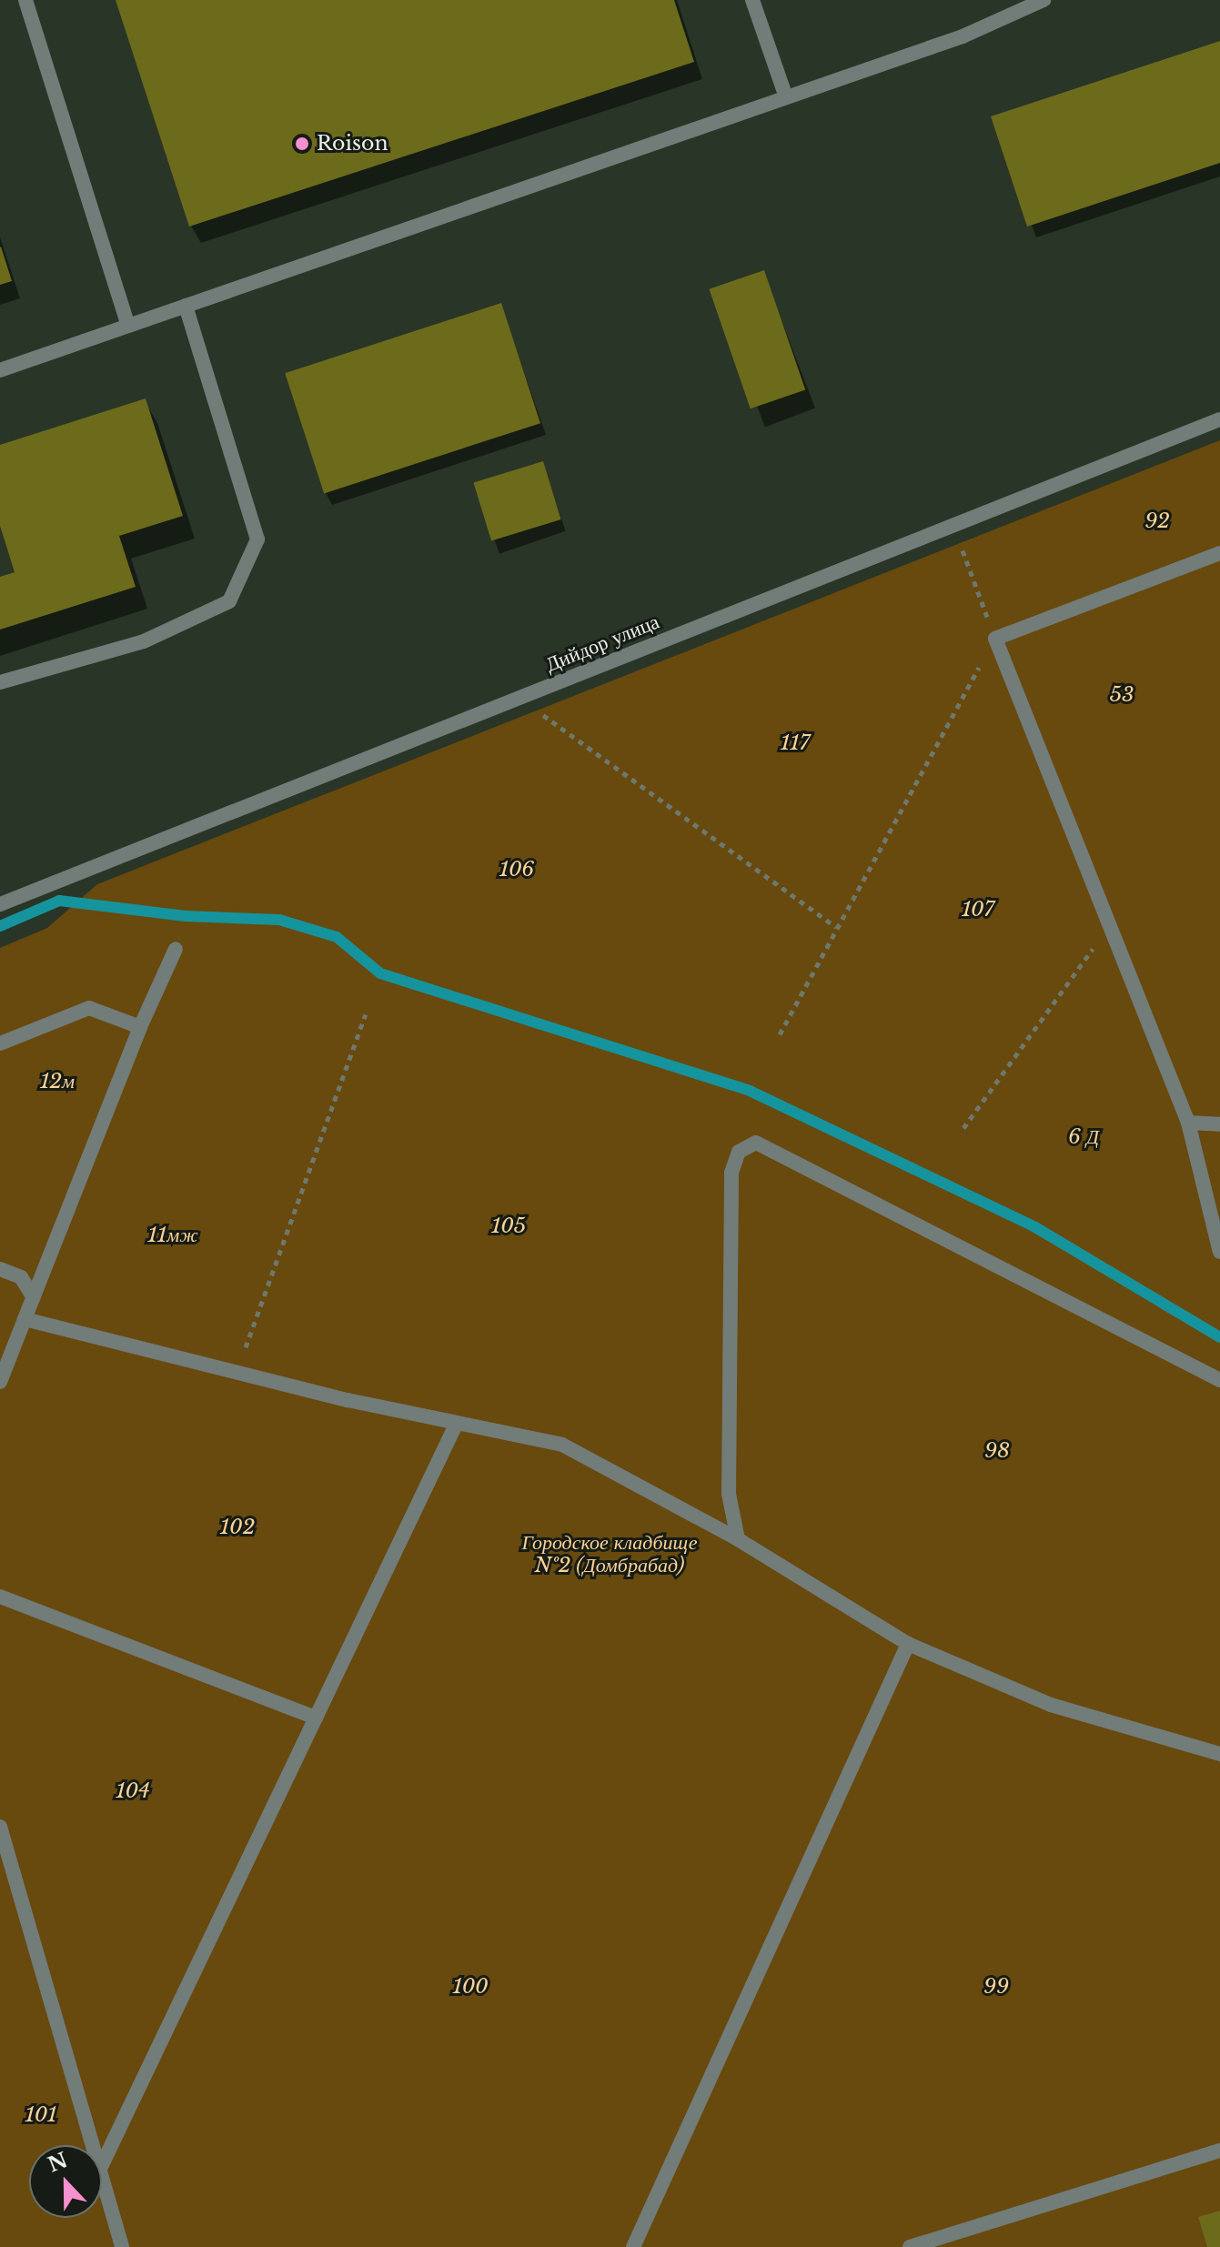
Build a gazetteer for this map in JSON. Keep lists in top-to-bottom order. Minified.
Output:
{"streets":{"street":["Дийдор улица"]},"parks":["92","53","117","106","107","12м","6 Д","105","11мж","98","102","Городское кладбище №2 (Домбрабад)","104","100","99","101"],"places":["Roison"],"north":"top"}
